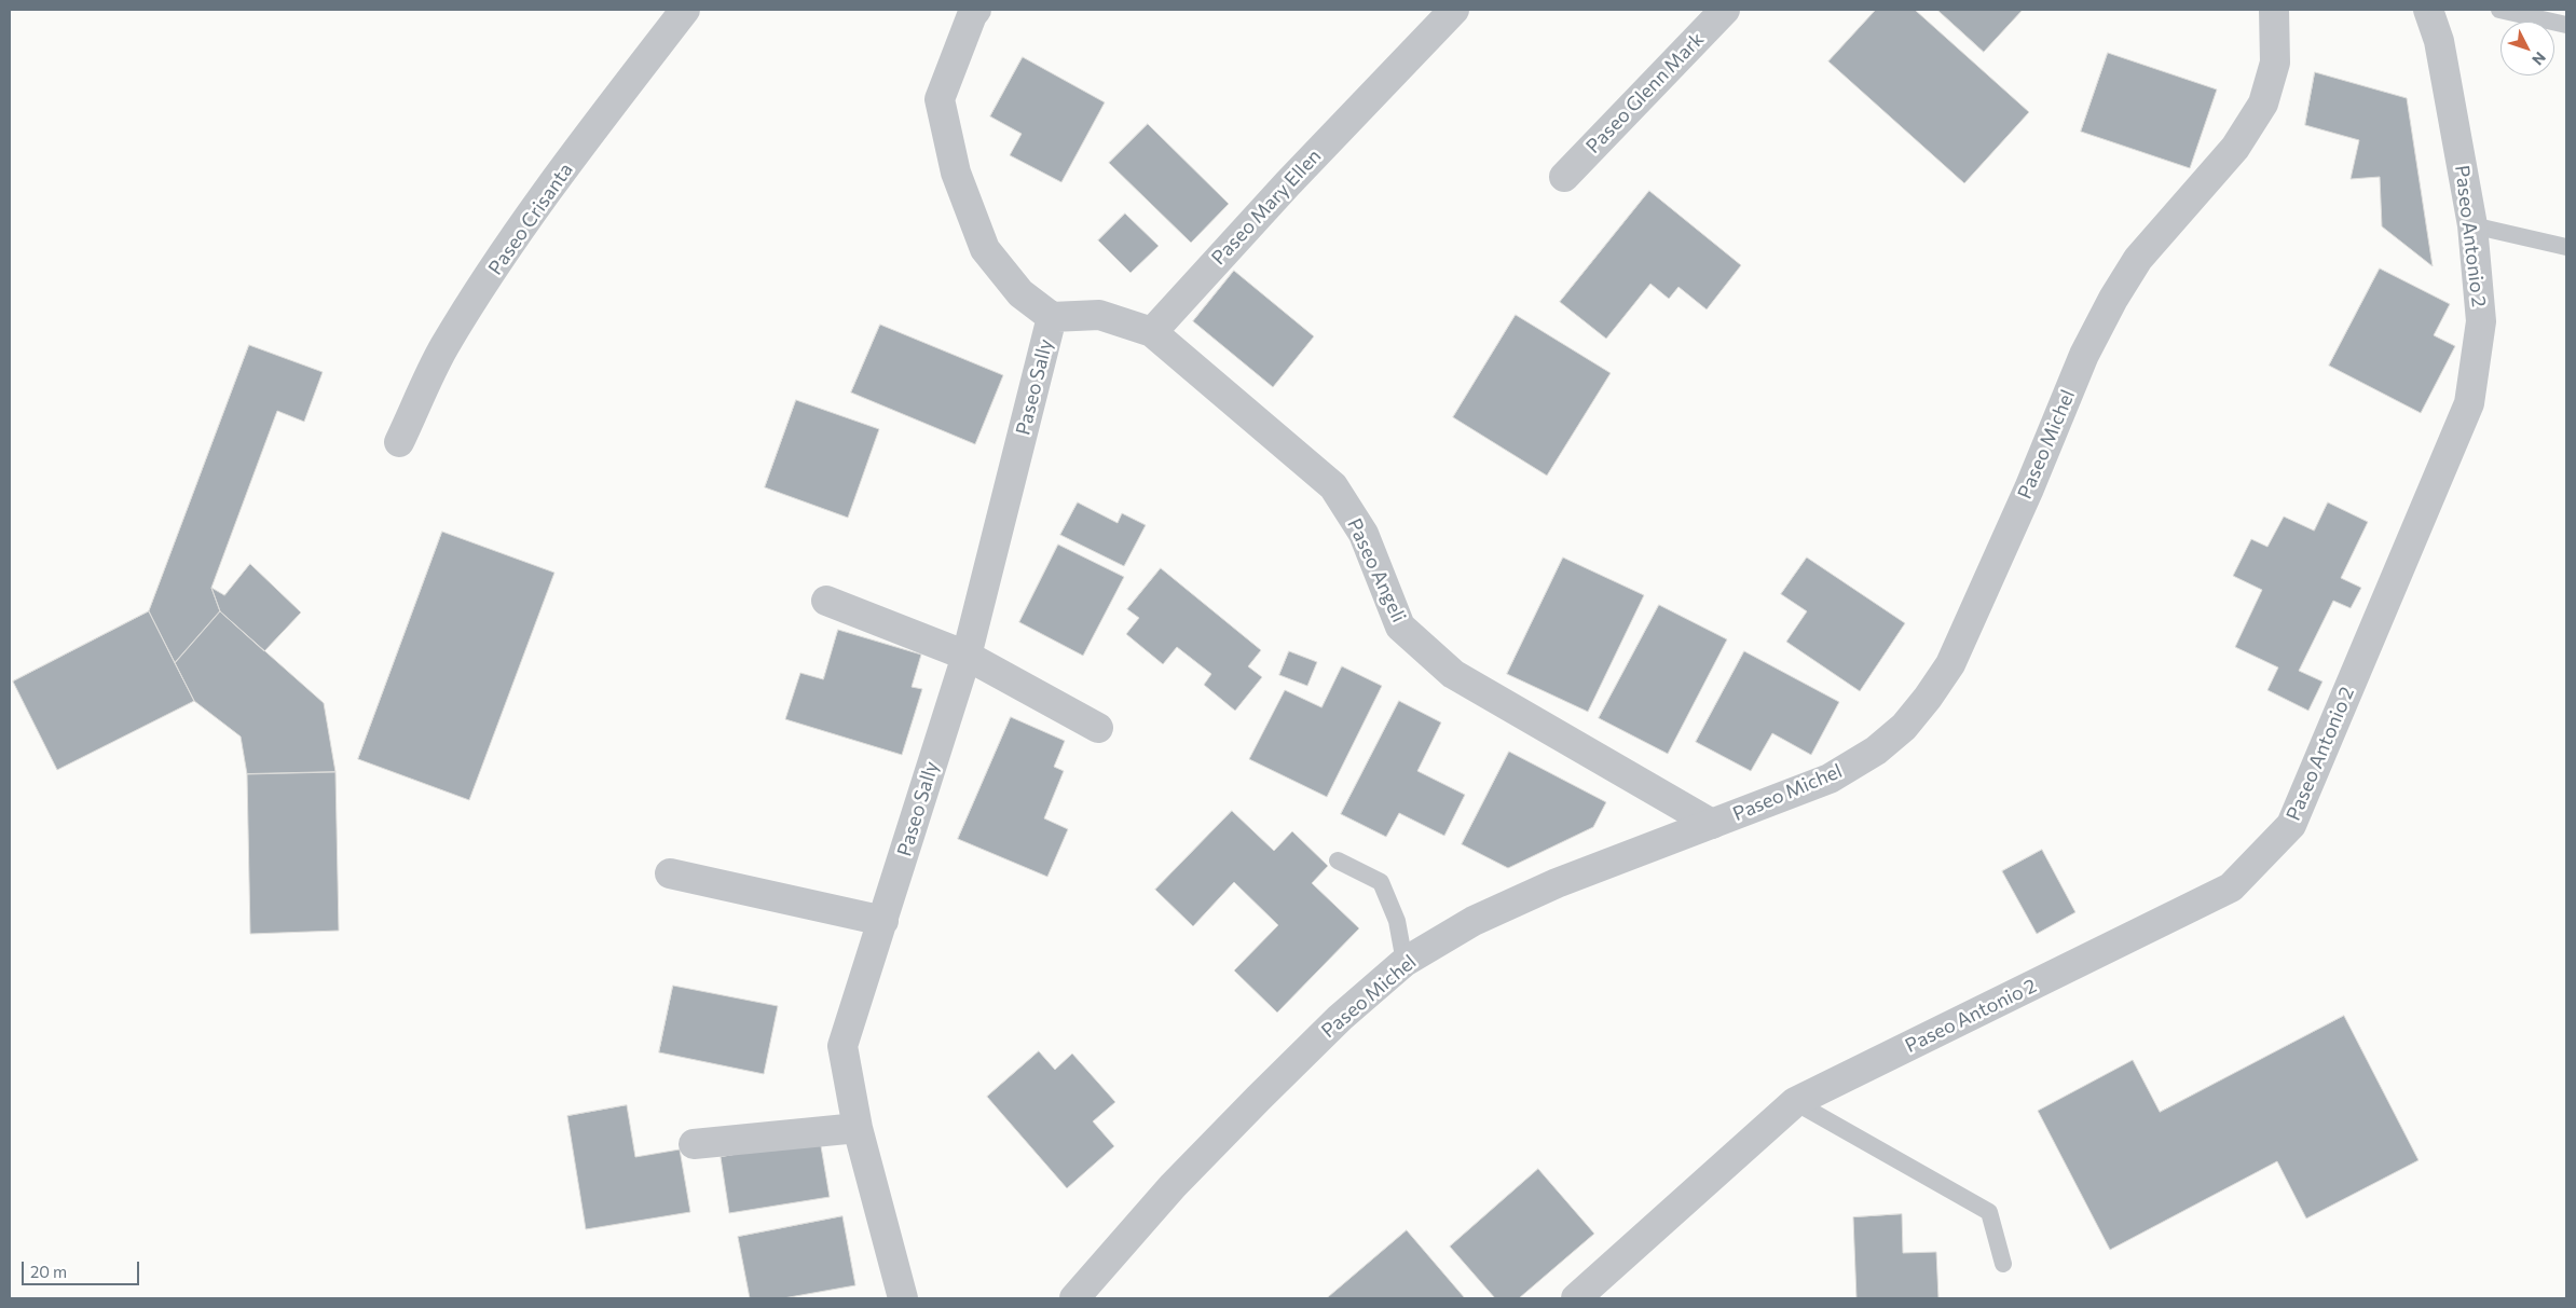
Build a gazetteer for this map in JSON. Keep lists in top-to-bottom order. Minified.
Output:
{"streets":{"street":["Paseo Glenn Mark","Paseo Mary Ellen","Paseo Crisanta","Paseo Antonio 2","Paseo Sally","Paseo Michel","Paseo Angeli"]},"crossings":[["Paseo Mary Ellen","Paseo Angeli"],["Paseo Michel","Paseo Angeli"]],"scale_bar":"20 m","north":"bottom right"}
